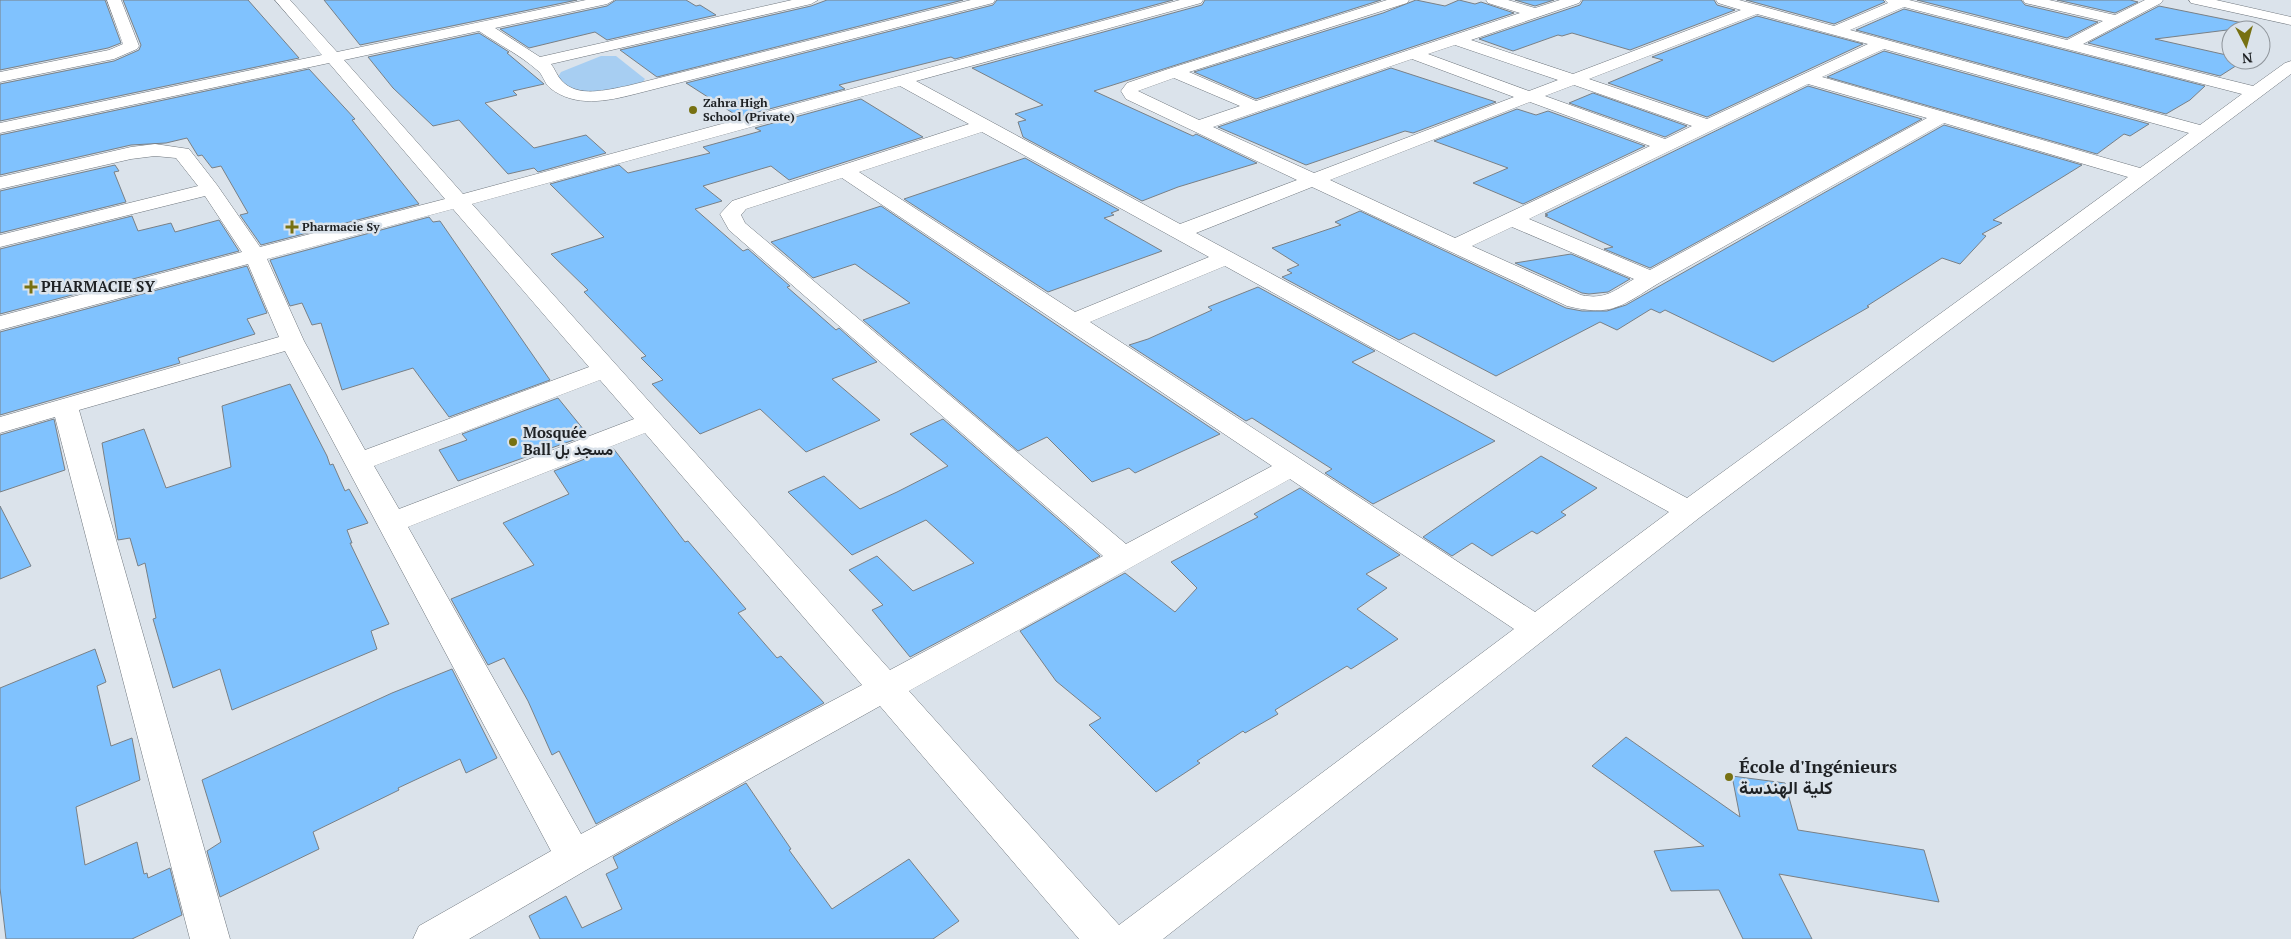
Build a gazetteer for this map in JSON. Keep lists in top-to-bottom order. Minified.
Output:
{"places":{"other":["Zahra High School (Private)","Mosquée Ball مسجد بل","École d'Ingénieurs كلية الهندسة"],"health":["Pharmacie Sy","PHARMACIE SY"]},"north":"bottom"}
